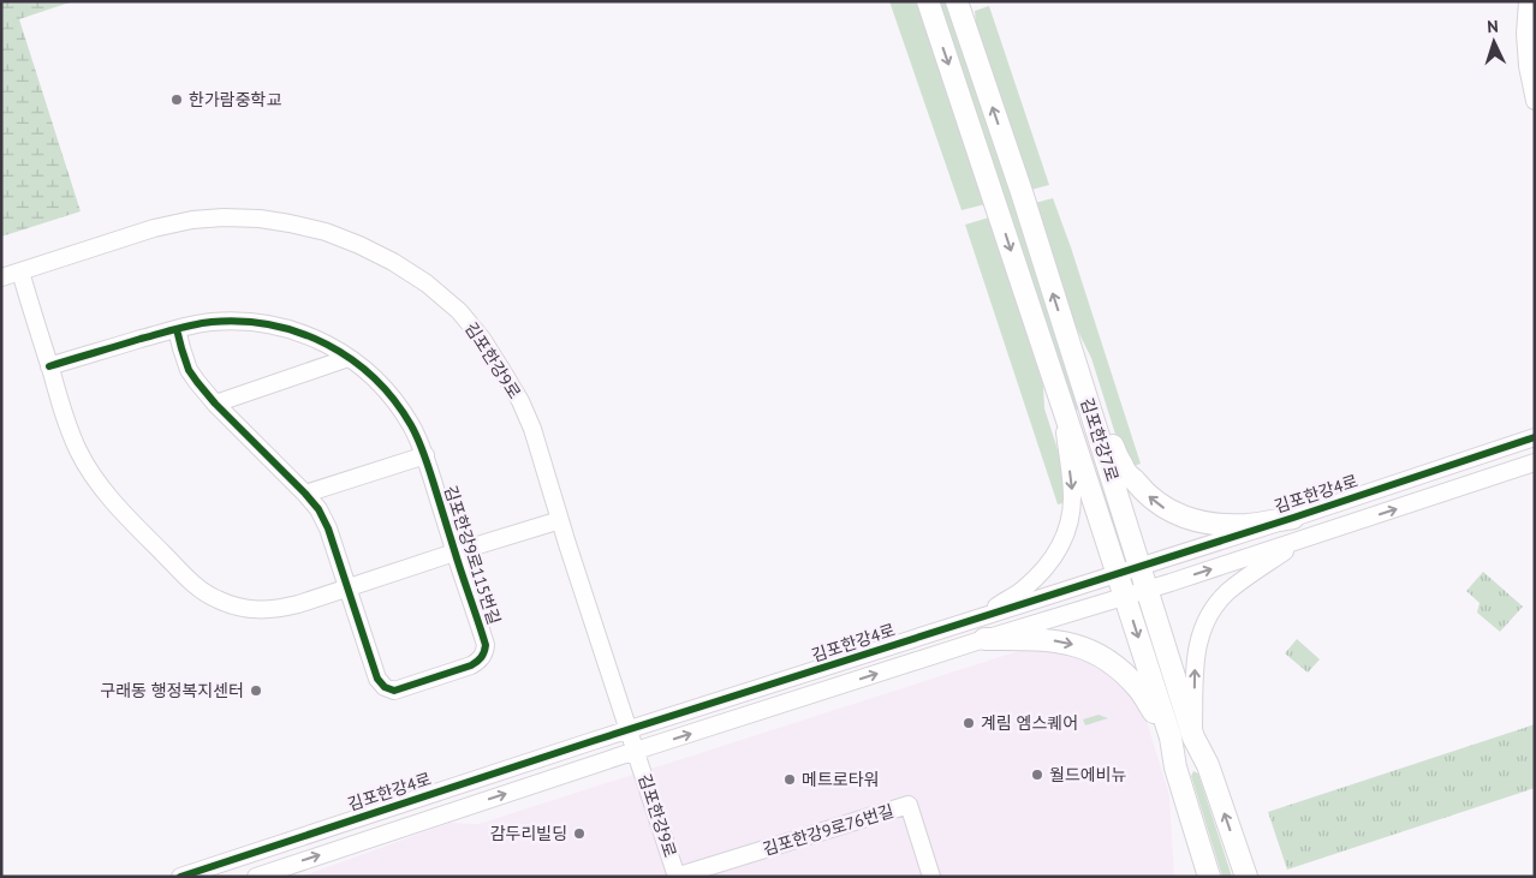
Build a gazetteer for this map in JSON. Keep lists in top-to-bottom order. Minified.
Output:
{"streets":{"main road":["김포한강7로"],"street":["김포한강9로","김포한강4로","김포한강9로115번길","김포한강9로76번길"]},"crossings":[["김포한강9로","김포한강4로"],["김포한강9로","김포한강9로115번길"],["김포한강9로","김포한강9로76번길"],["김포한강7로","김포한강4로"]],"places":["한가람중학교","구래동 행정복지센터","계림 엠스퀘어","월드에비뉴","메트로타워","감두리빌딩"],"north":"top"}
